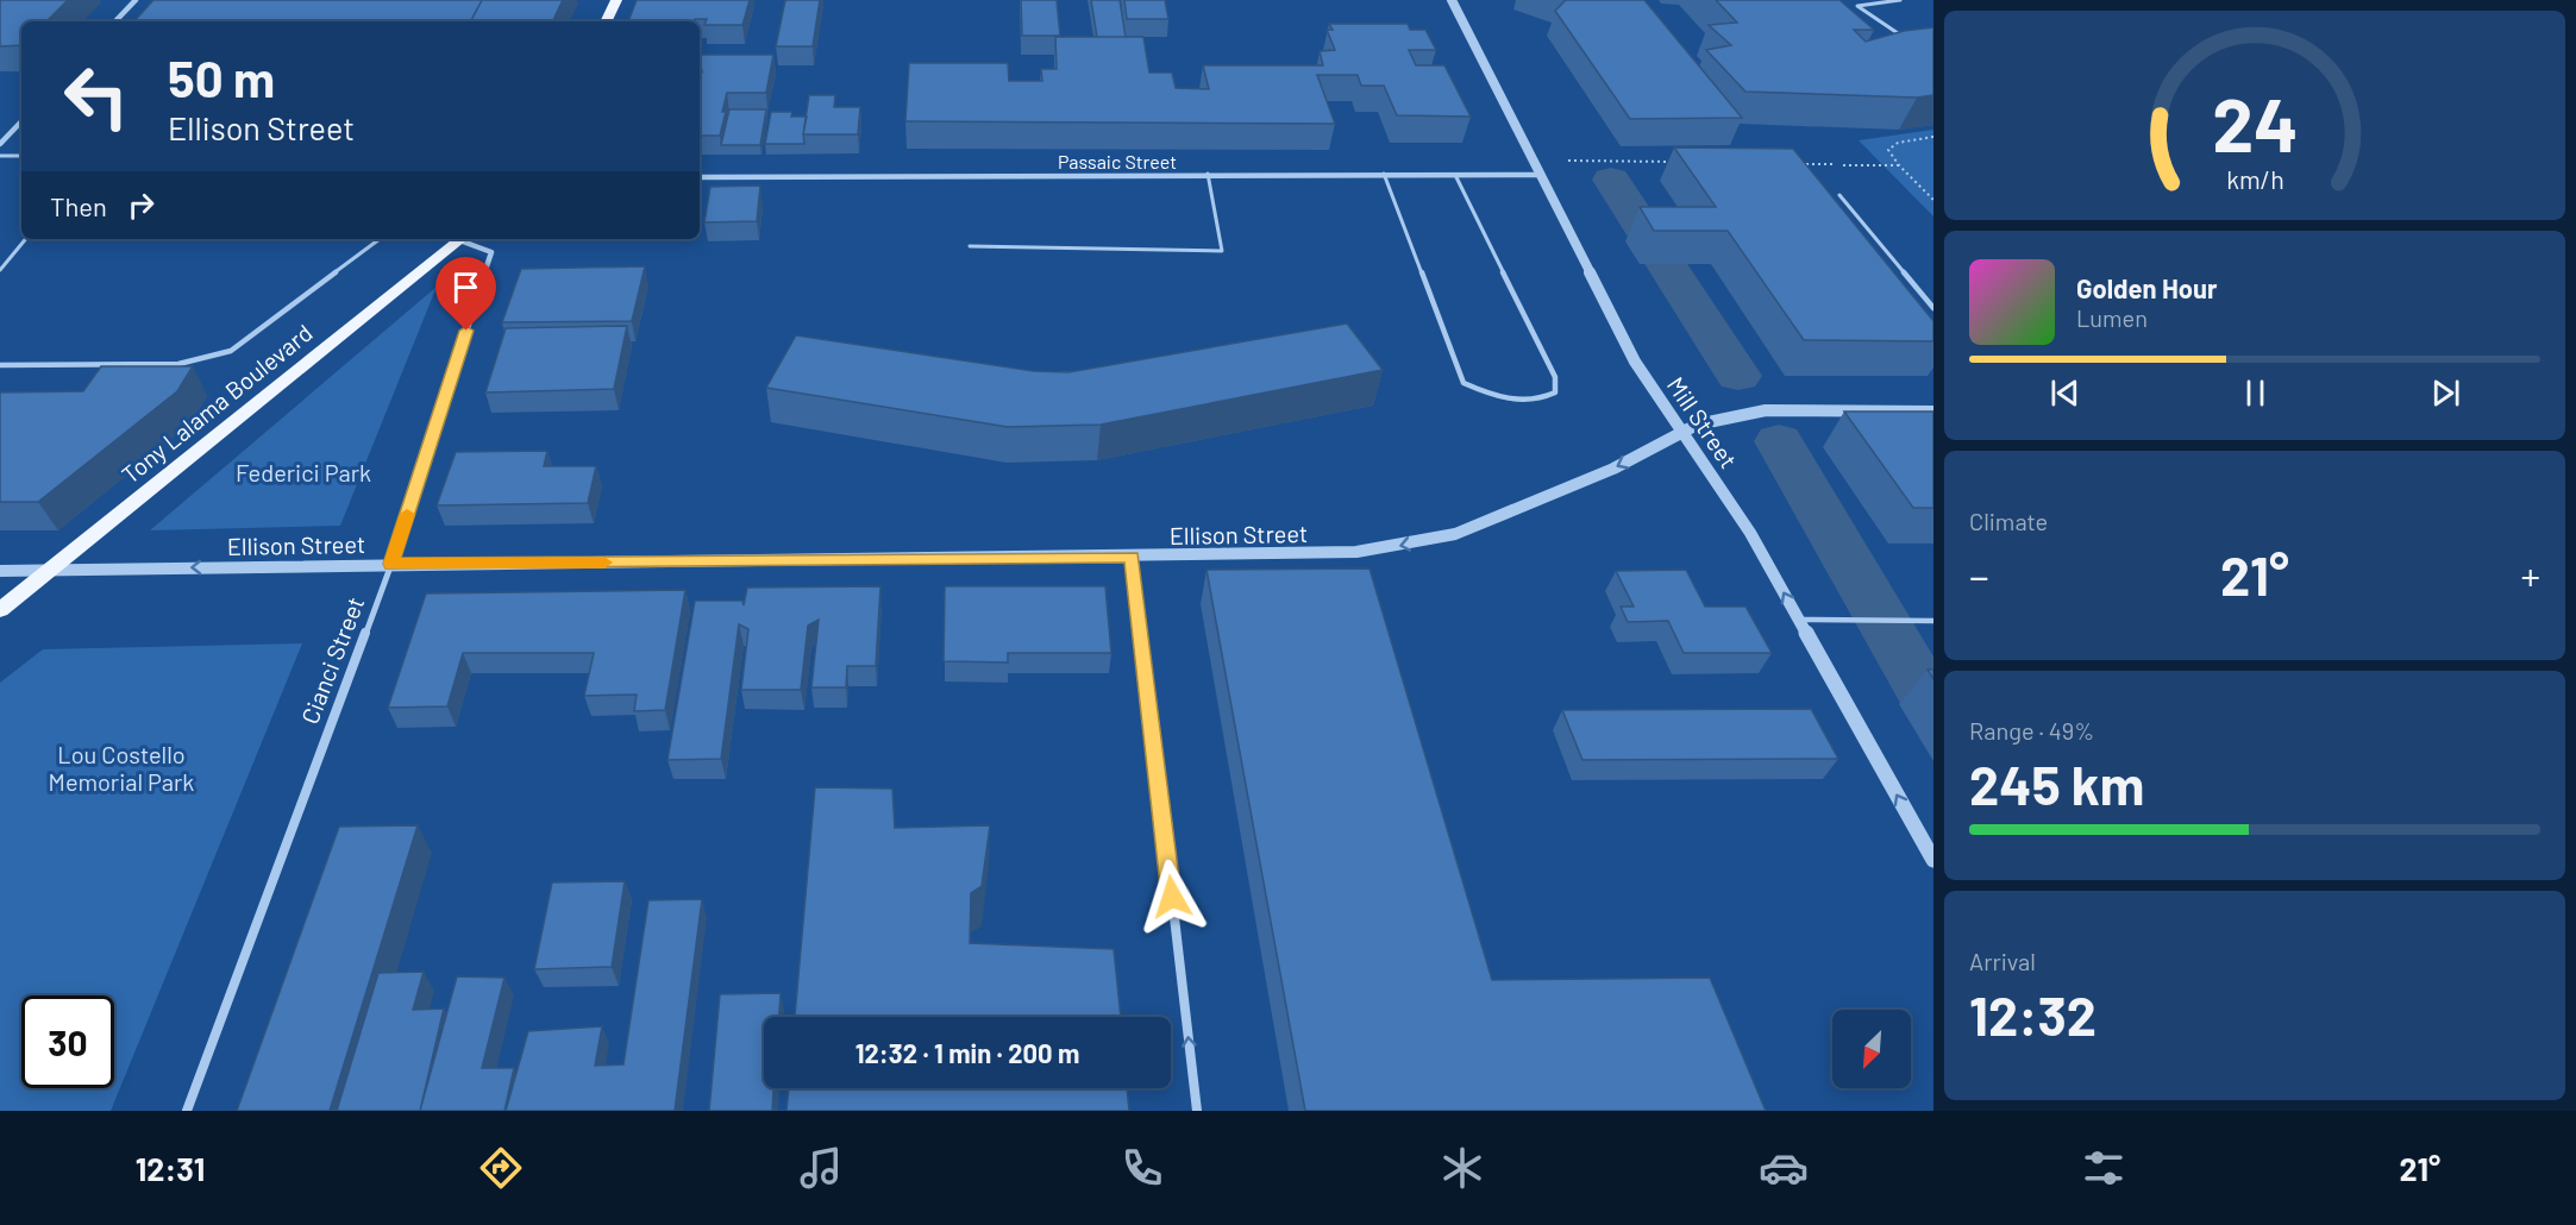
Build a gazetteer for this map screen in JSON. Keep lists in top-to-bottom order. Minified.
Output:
{"streets":{"main road":["Tony Lalama Boulevard"],"street":["Passaic Street","Mill Street","Ellison Street","Cianci Street"]},"crossings":[["Passaic Street","Mill Street"],["Tony Lalama Boulevard","Ellison Street"],["Mill Street","Ellison Street"],["Ellison Street","Cianci Street"]],"one_way":["Mill Street","Ellison Street"],"parks":["Federici Park","Lou Costello Memorial Park"],"north":"bottom left","page":{"turn":["50 m","Ellison Street"],"then":"Then","song":["Golden Hour","Lumen"],"tile":["Climate",["Range · 49%","245 km"],["Arrival","12:32"]],"heat":["−","21°","+"],"limit":"30","trip":"12:32 · 1 min · 200 m","tabs":["12:31","21°"],"gauge":["24","km/h"]}}
